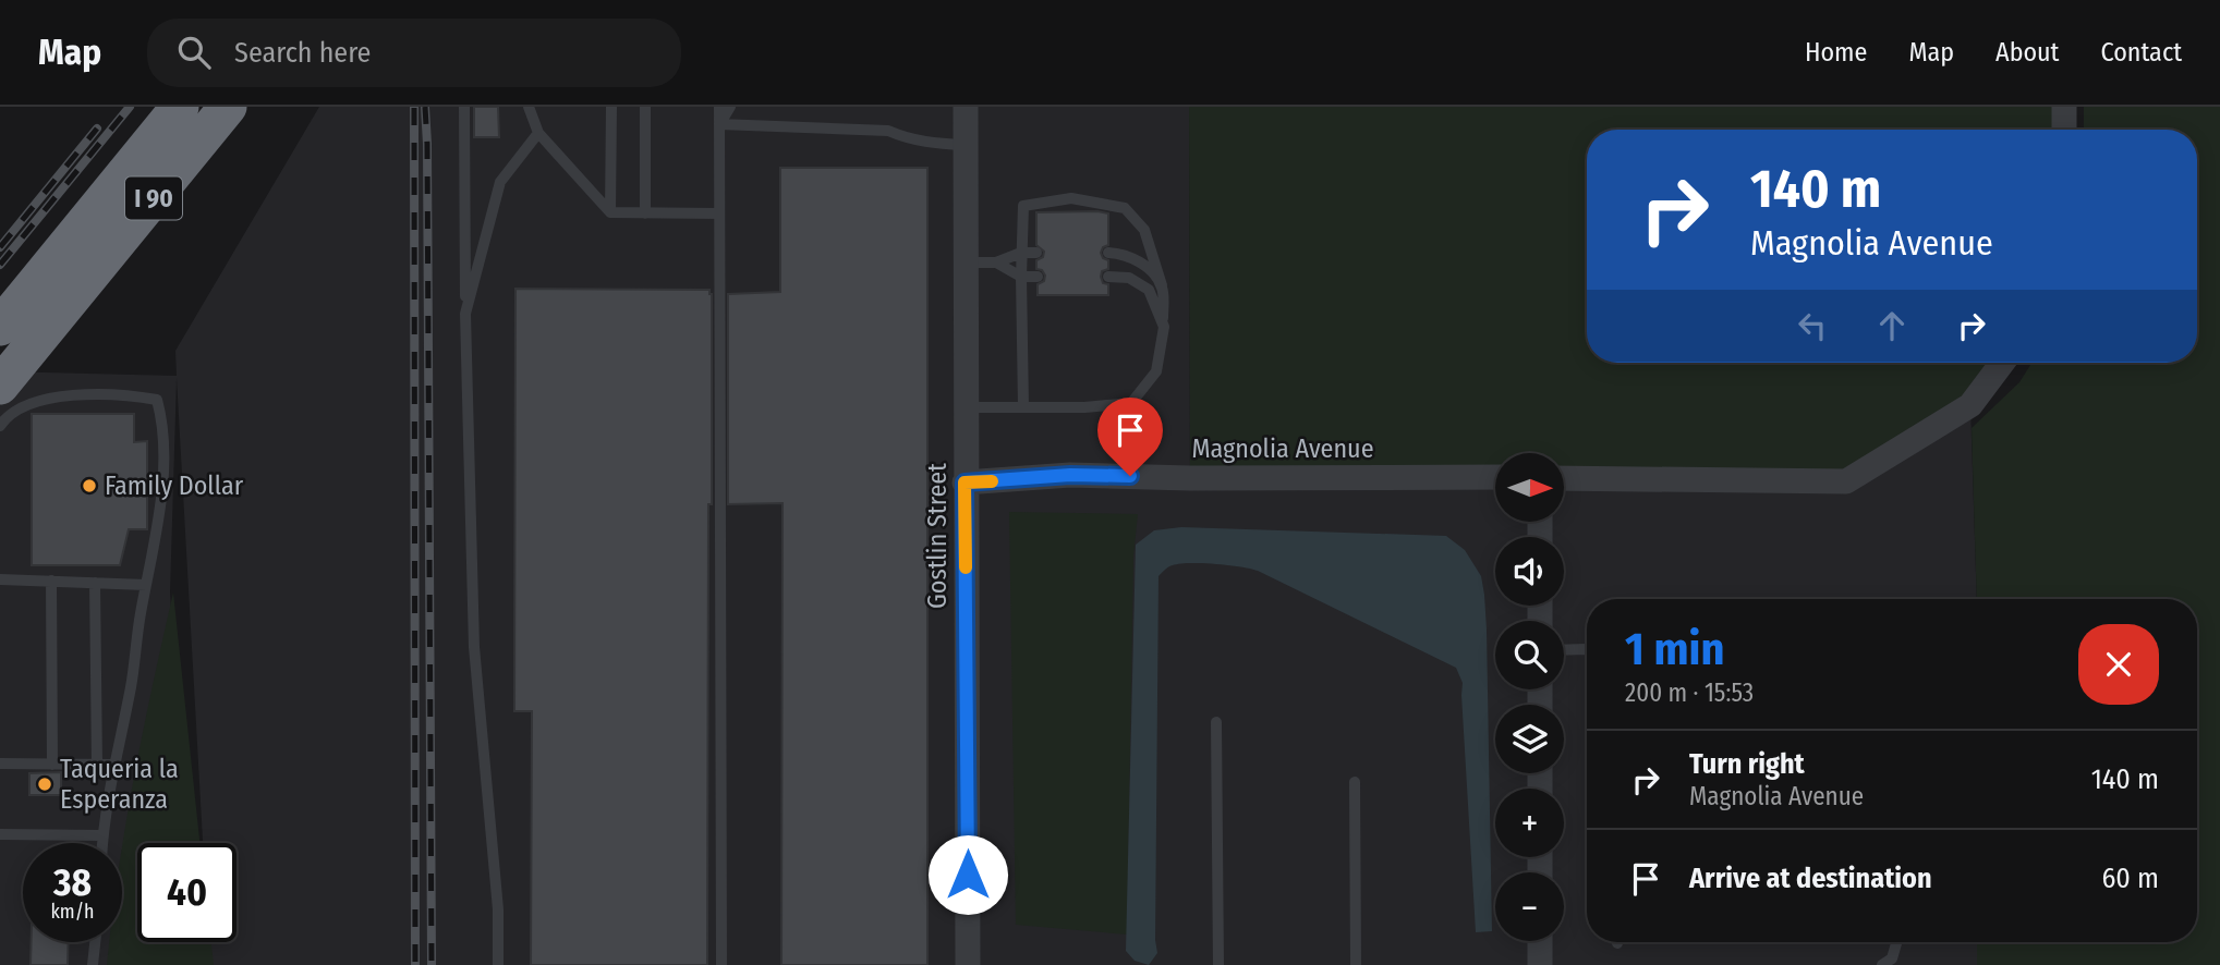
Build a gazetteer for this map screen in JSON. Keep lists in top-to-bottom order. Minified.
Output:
{"streets":{"highway":["I 90"],"street":["Magnolia Avenue","Gostlin Street"]},"crossings":[["Magnolia Avenue","Gostlin Street"]],"places":["Family Dollar","Taqueria la Esperanza"],"north":"right","page":{"header":"Map","search":"Search here","nav":["Home","Map","About","Contact"],"turn":["140 m","Magnolia Avenue"],"map_buttons":["+","−"],"heading":["1 min","200 m · 15:53"],"list":[{"name":"Turn right","note":"Magnolia Avenue","value":"140 m"},{"name":"Arrive at destination","value":"60 m"}],"speed":"38 km/h","limit":"40"}}
